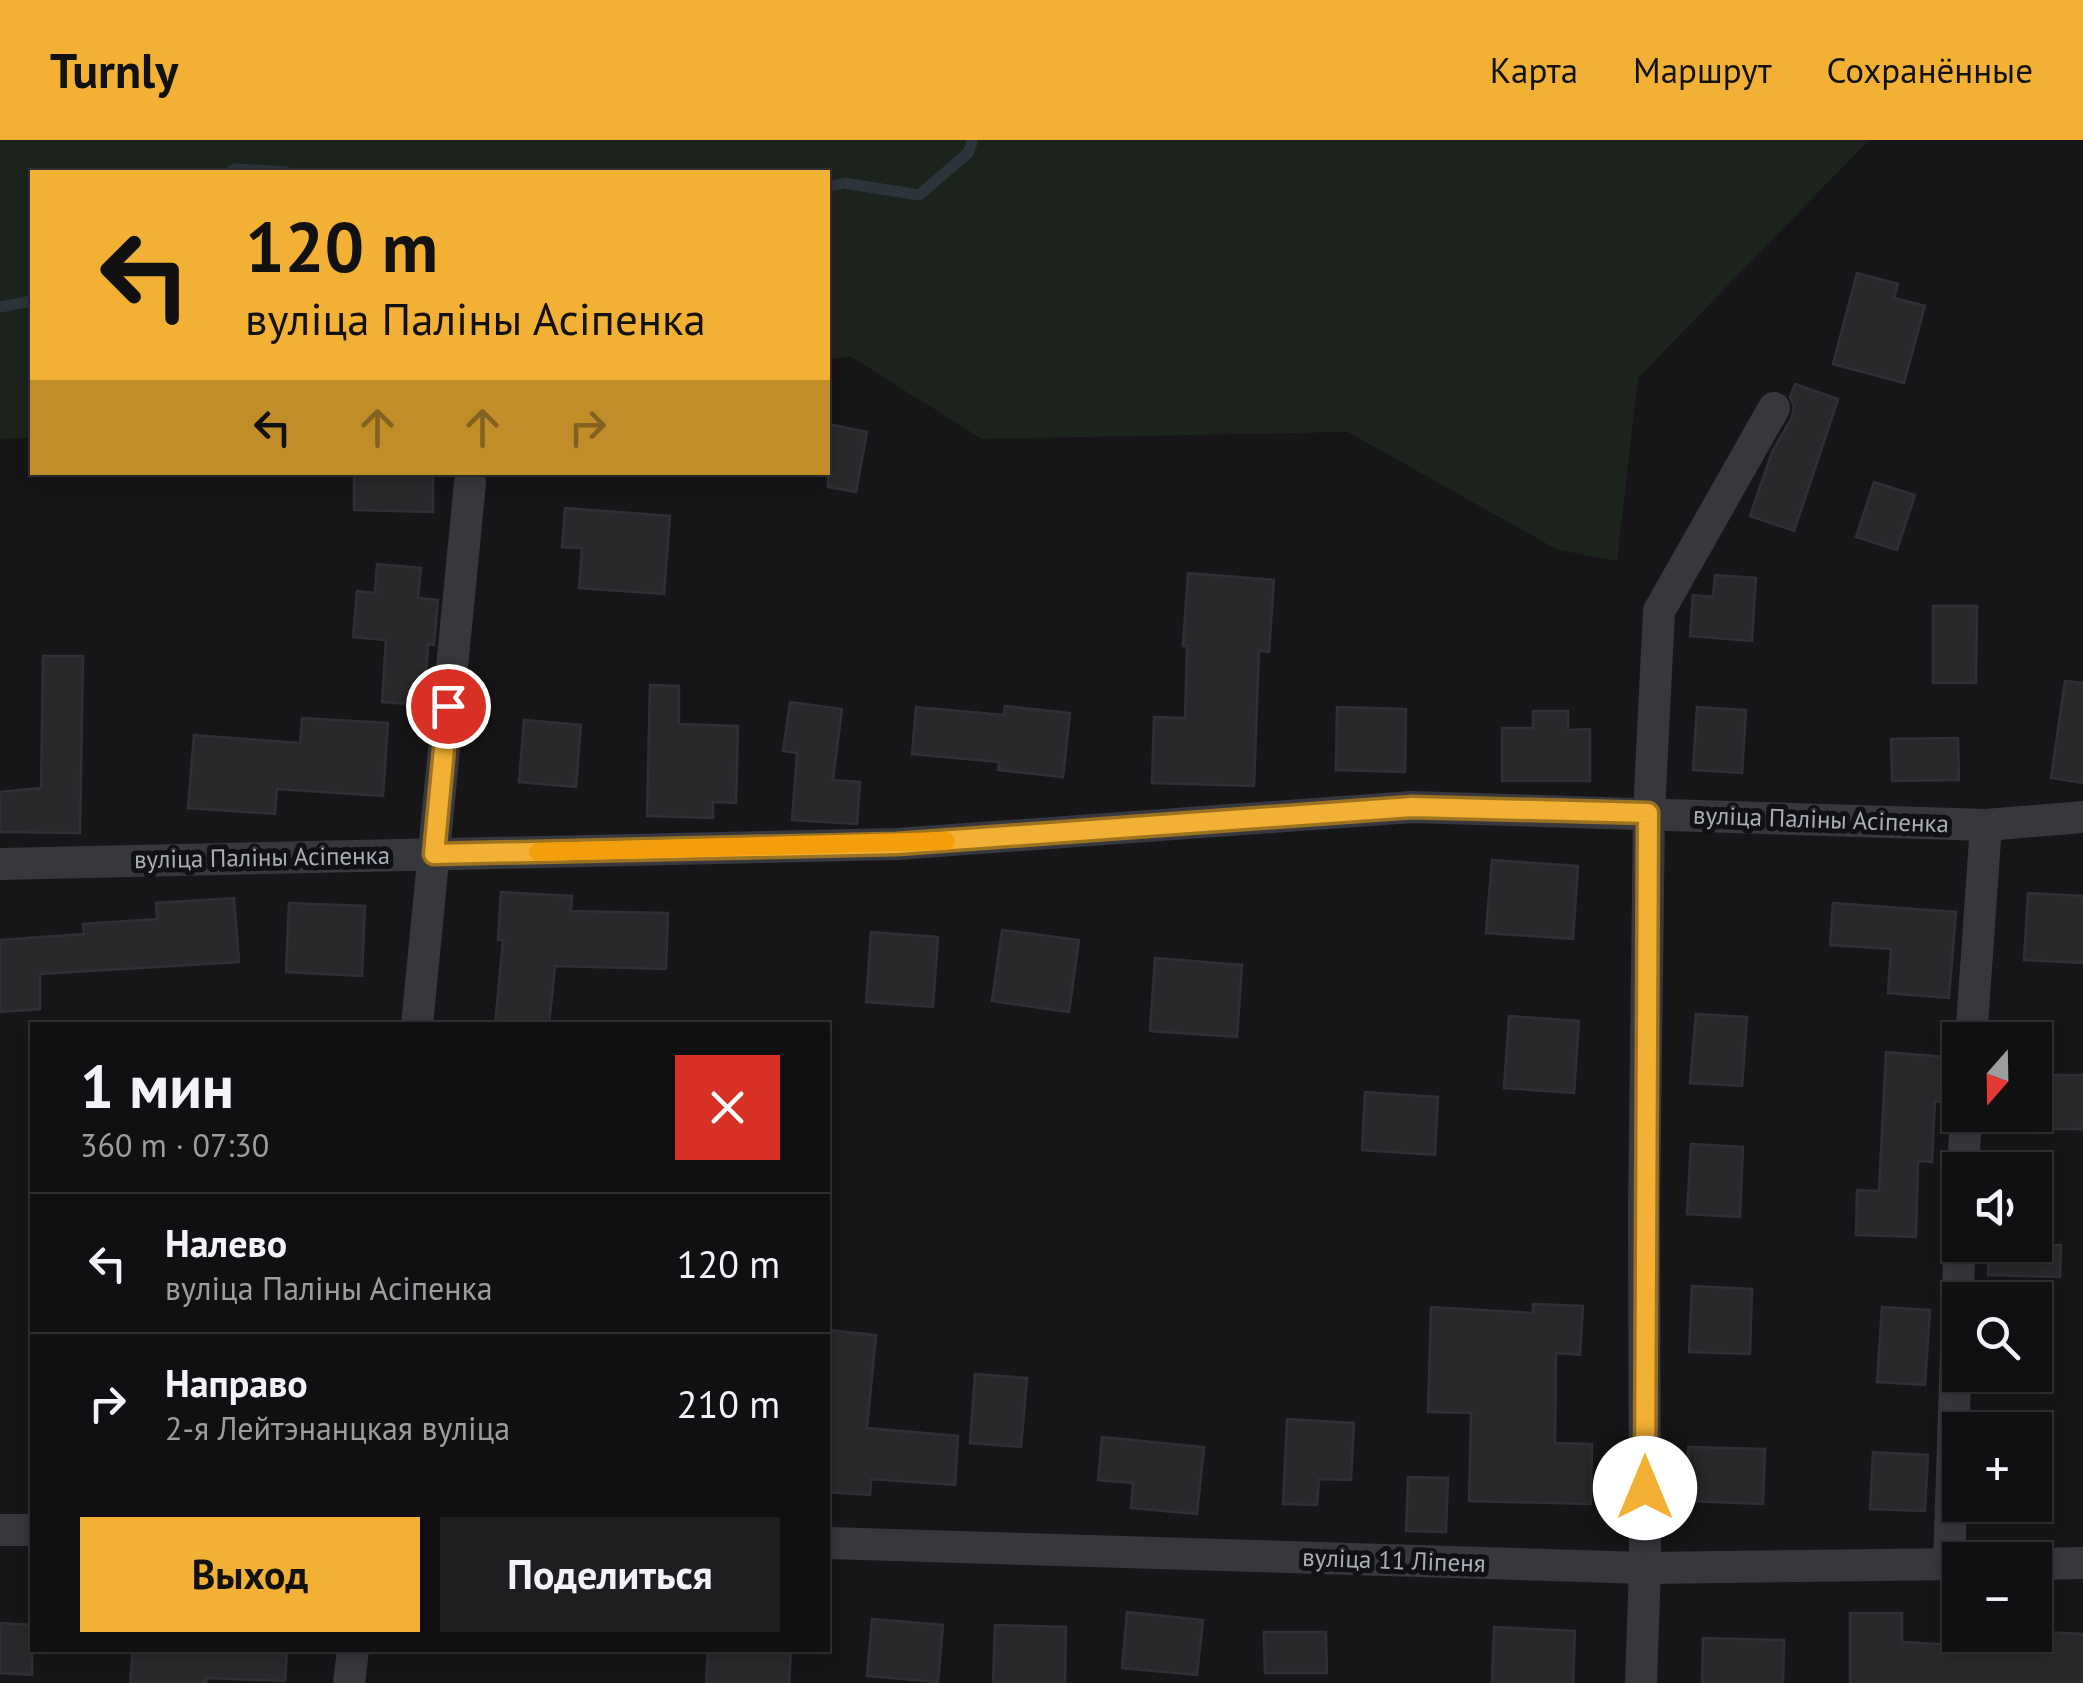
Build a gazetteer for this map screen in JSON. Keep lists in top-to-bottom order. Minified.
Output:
{"streets":{"street":["вуліца Паліны Асіпенка","вуліца 11 Ліпеня"]},"north":"bottom","page":{"header":"Turnly","nav":["Карта","Маршрут","Сохранённые"],"turn":["120 m","вуліца Паліны Асіпенка"],"map_buttons":["+","−"],"heading":["1 мин","360 m · 07:30"],"list":[{"name":"Налево","note":"вуліца Паліны Асіпенка","value":"120 m"},{"name":"Направо","note":"2-я Лейтэнанцкая вуліца","value":"210 m"}],"buttons":["Выход","Поделиться"]}}
